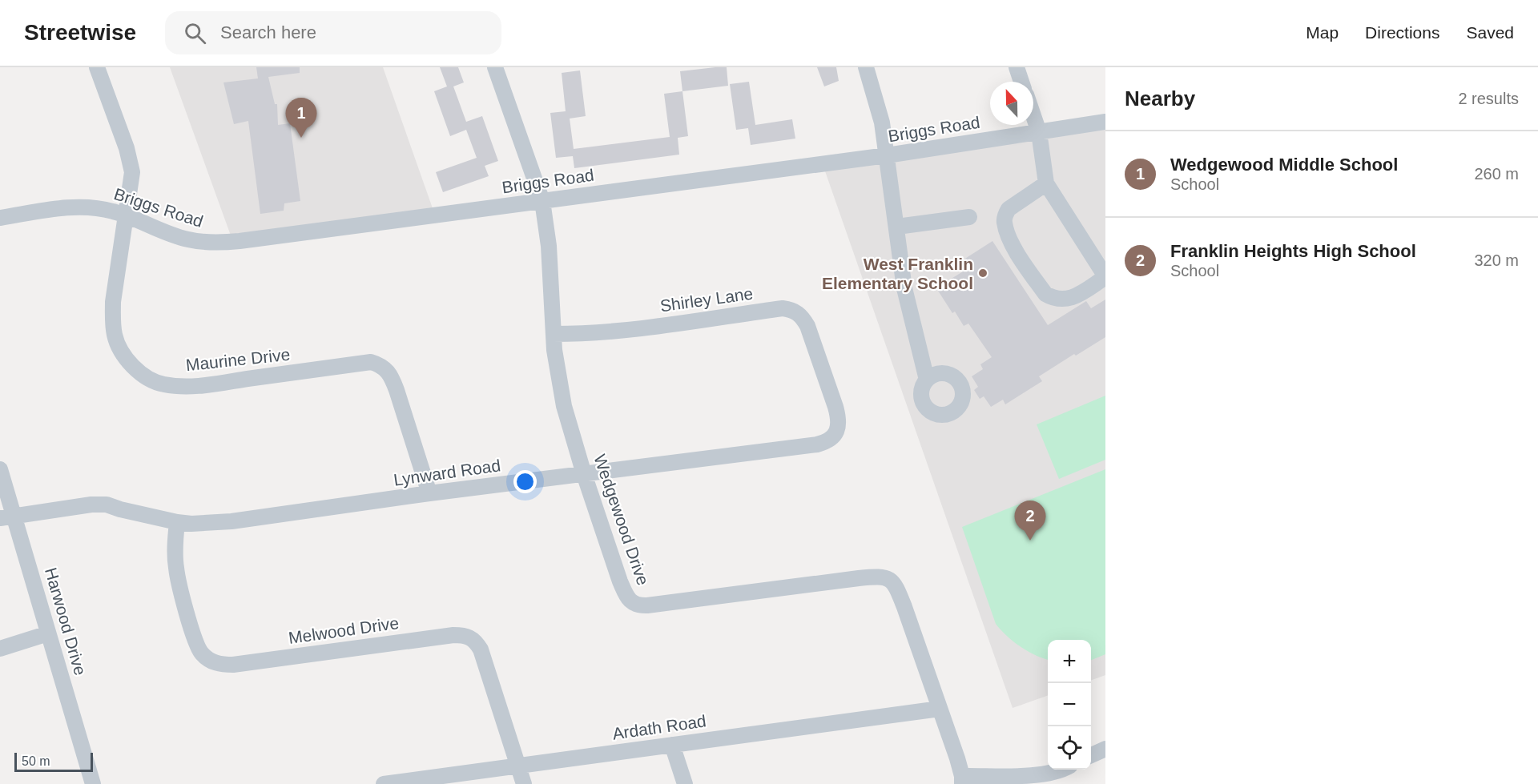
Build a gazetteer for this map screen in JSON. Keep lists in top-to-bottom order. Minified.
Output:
{"streets":{"street":["Briggs Road","Shirley Lane","Maurine Drive","Lynward Road","Wedgewood Drive","Harwood Drive","Melwood Drive","Ardath Road"]},"crossings":[["Briggs Road","Maurine Drive"],["Briggs Road","Wedgewood Drive"],["Shirley Lane","Lynward Road"],["Shirley Lane","Wedgewood Drive"],["Maurine Drive","Lynward Road"],["Lynward Road","Wedgewood Drive"],["Lynward Road","Harwood Drive"],["Lynward Road","Melwood Drive"],["Wedgewood Drive","Ardath Road"],["Melwood Drive","Ardath Road"]],"places":["West Franklin Elementary School"],"scale_bar":"50 m","north":"top","page":{"header":"Streetwise","search":"Search here","nav":["Map","Directions","Saved"],"heading":["Nearby","2 results"],"pins":["1","2"],"list":[{"mark":"1","name":"Wedgewood Middle School","note":"School","value":"260 m"},{"mark":"2","name":"Franklin Heights High School","note":"School","value":"320 m"}],"map_buttons":["+","−"],"scale":"50 m"}}
